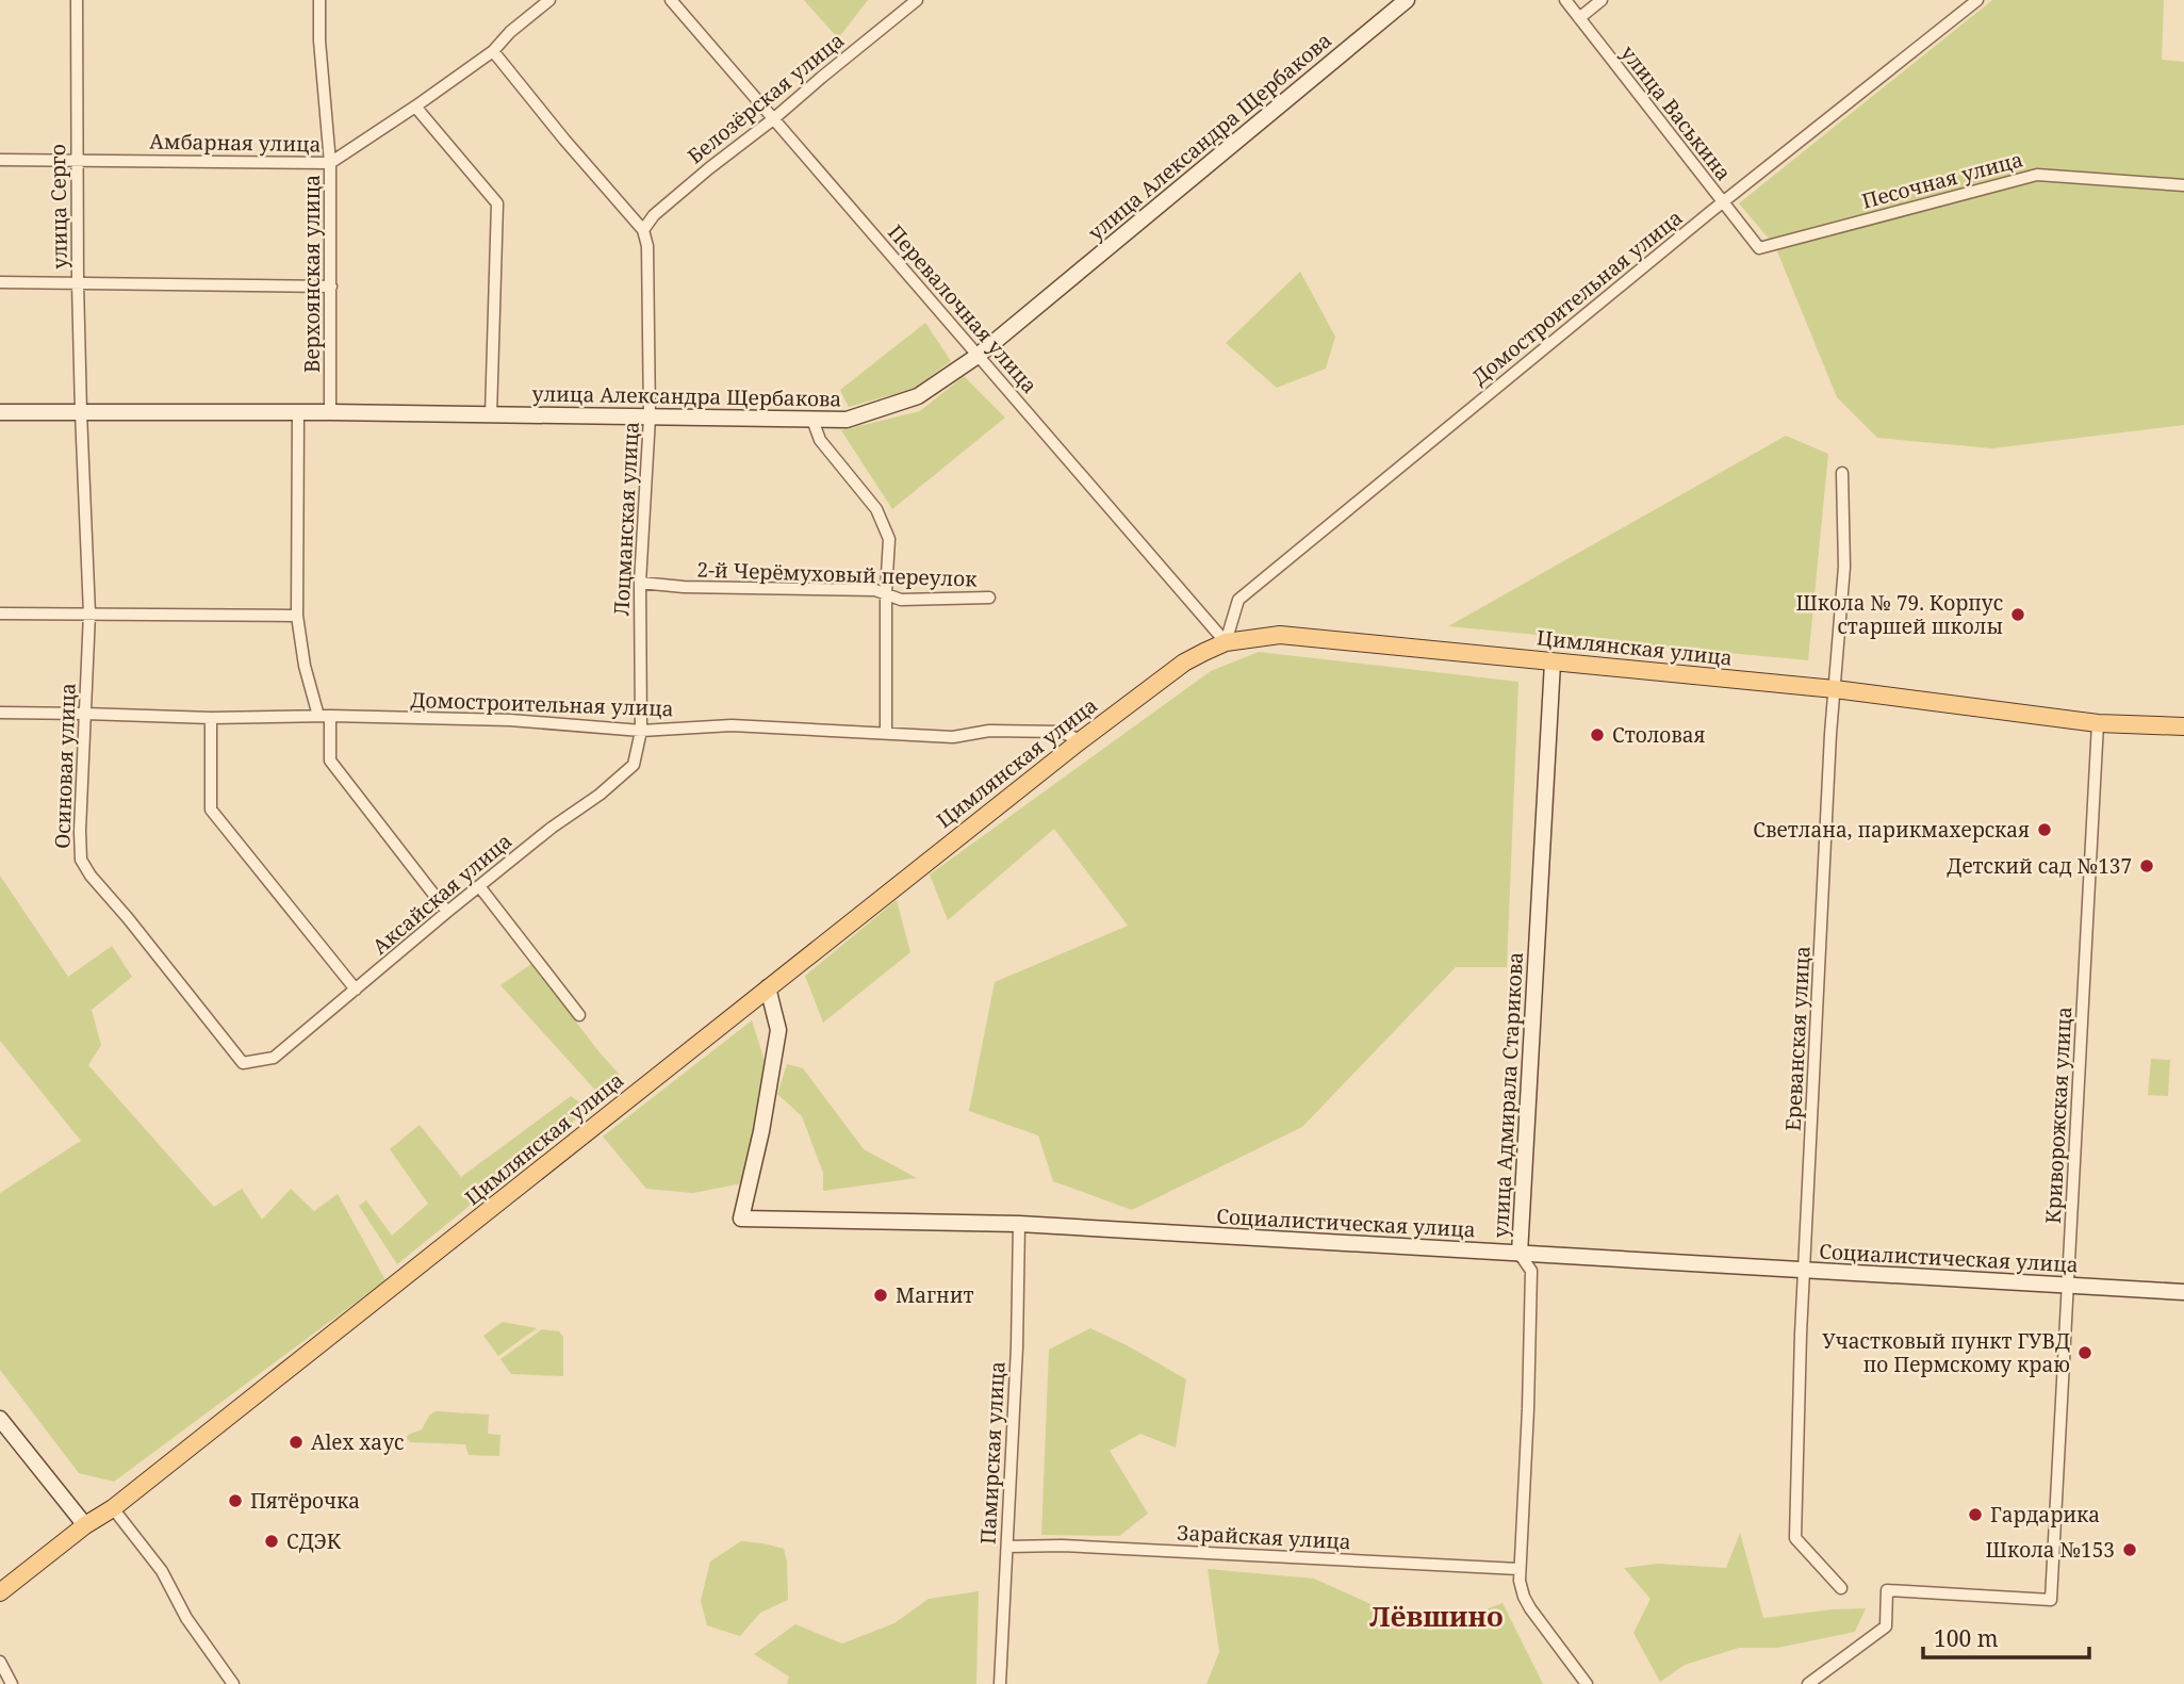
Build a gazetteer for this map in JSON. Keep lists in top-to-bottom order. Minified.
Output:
{"streets":{"main road":["Цимлянская улица"],"street":["Белозёрская улица","улица Васькина","улица Александра Щербакова","Амбарная улица","Песочная улица","улица Серго","Верхоянская улица","Домостроительная улица","Перевалочная улица","Лоцманская улица","2-й Черёмуховый переулок","Осиновая улица","Аксайская улица","Ереванская улица","улица Адмирала Старикова","Криворожская улица","Социалистическая улица","Памирская улица","Зарайская улица"]},"crossings":[["Белозёрская улица","Перевалочная улица"],["Белозёрская улица","Лоцманская улица"],["улица Васькина","Песочная улица"],["улица Васькина","Домостроительная улица"],["улица Александра Щербакова","улица Серго"],["улица Александра Щербакова","Верхоянская улица"],["улица Александра Щербакова","Перевалочная улица"],["улица Александра Щербакова","Лоцманская улица"],["улица Александра Щербакова","Осиновая улица"],["Амбарная улица","улица Серго"],["Амбарная улица","Верхоянская улица"],["улица Серго","Осиновая улица"],["Домостроительная улица","Перевалочная улица"],["Домостроительная улица","Лоцманская улица"],["Домостроительная улица","Цимлянская улица"],["Домостроительная улица","Осиновая улица"],["Домостроительная улица","Аксайская улица"],["Перевалочная улица","Цимлянская улица"],["Лоцманская улица","2-й Черёмуховый переулок"],["Лоцманская улица","Аксайская улица"],["Цимлянская улица","Ереванская улица"],["Цимлянская улица","улица Адмирала Старикова"],["Цимлянская улица","Криворожская улица"],["Цимлянская улица","Социалистическая улица"],["Осиновая улица","Аксайская улица"],["Ереванская улица","Социалистическая улица"],["улица Адмирала Старикова","Социалистическая улица"],["улица Адмирала Старикова","Зарайская улица"],["Криворожская улица","Социалистическая улица"],["Социалистическая улица","Памирская улица"],["Памирская улица","Зарайская улица"]],"districts":["Лёвшино"],"places":["Школа № 79. Корпус старшей школы","Столовая","Светлана, парикмахерская","Детский сад №137","Магнит","Участковый пункт ГУВД по Пермскому краю","Alex хаус","Пятёрочка","Гардарика","СДЭК","Школа №153"],"scale_bar":"100 m"}
